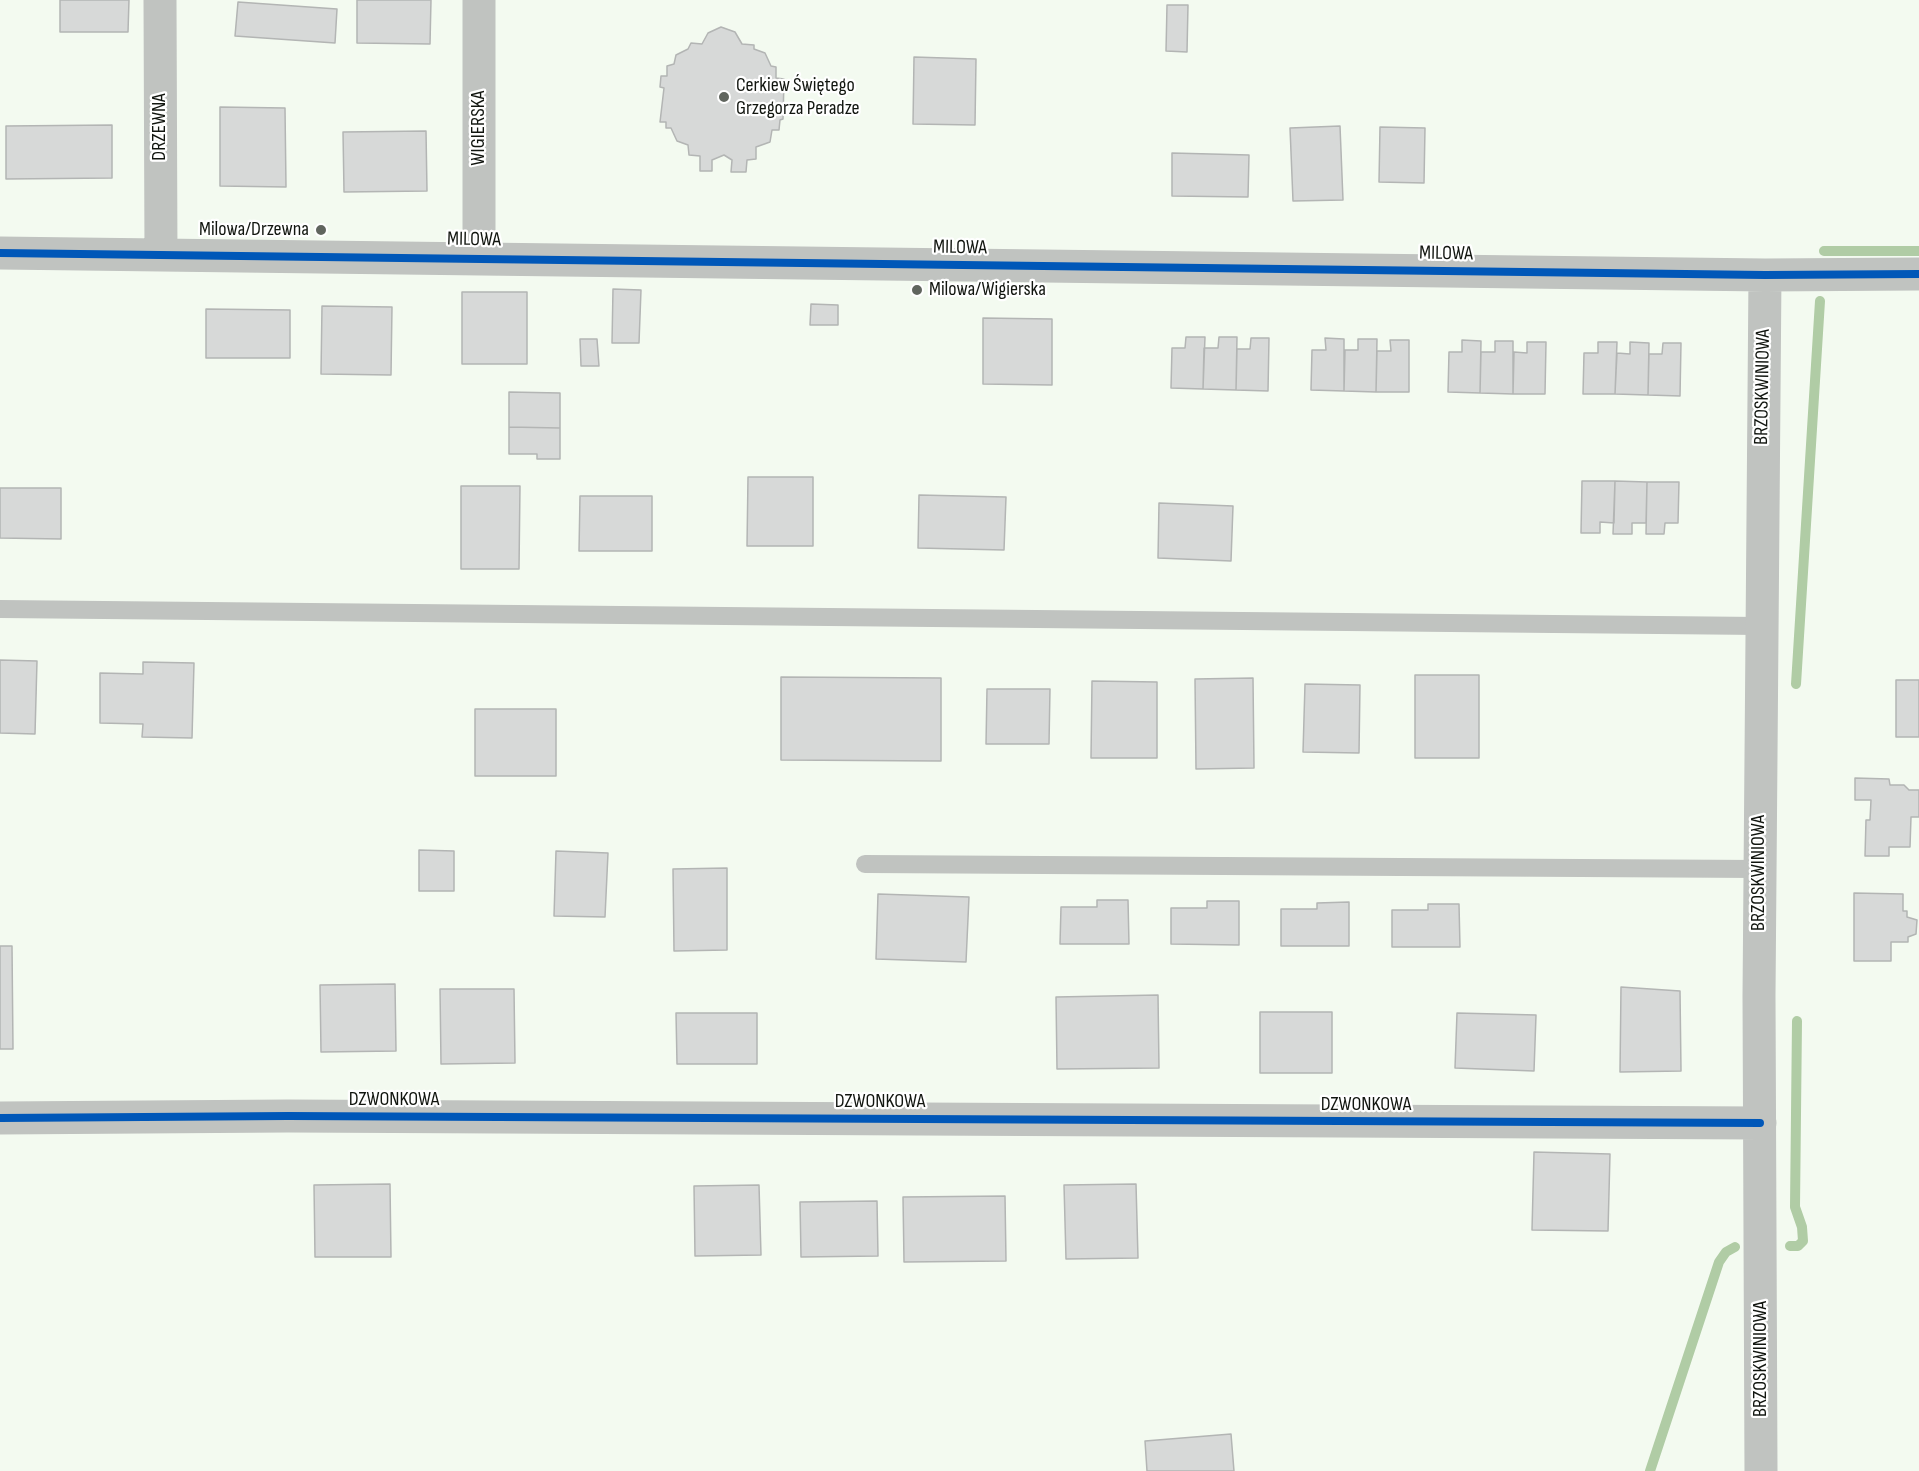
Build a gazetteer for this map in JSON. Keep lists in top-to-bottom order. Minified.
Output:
{"streets":{"street":["DRZEWNA","WIGIERSKA","MILOWA","BRZOSKWINIOWA","DZWONKOWA"]},"crossings":[["DRZEWNA","MILOWA"],["WIGIERSKA","MILOWA"],["MILOWA","BRZOSKWINIOWA"],["BRZOSKWINIOWA","DZWONKOWA"]],"places":["Cerkiew Świętego Grzegorza Peradze","Milowa/Drzewna","Milowa/Wigierska"]}
